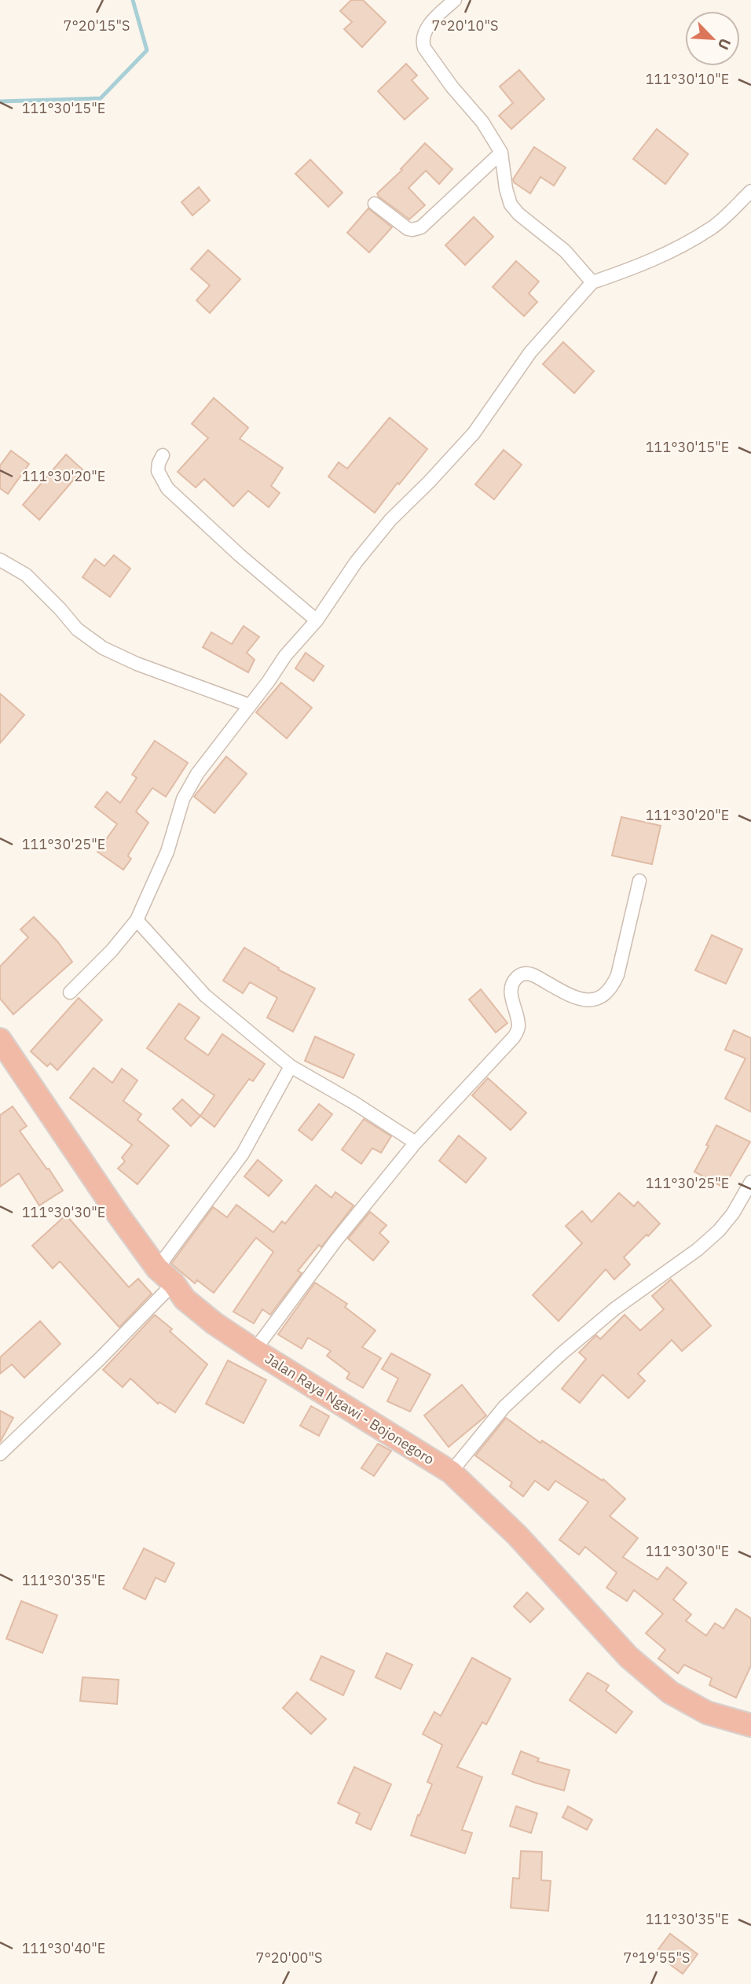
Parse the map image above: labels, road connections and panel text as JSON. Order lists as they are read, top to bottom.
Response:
{
  "streets": {
    "highway": ["Jalan Raya Ngawi - Bojonegoro"]
  },
  "north": "bottom right",
  "coordinates": [
    "7°20'15\"S",
    "7°20'10\"S",
    "111°30'10\"E",
    "111°30'15\"E",
    "111°30'20\"E",
    "111°30'25\"E",
    "111°30'30\"E",
    "111°30'35\"E",
    "111°30'40\"E",
    "7°20'00\"S",
    "7°19'55\"S"
  ]
}
